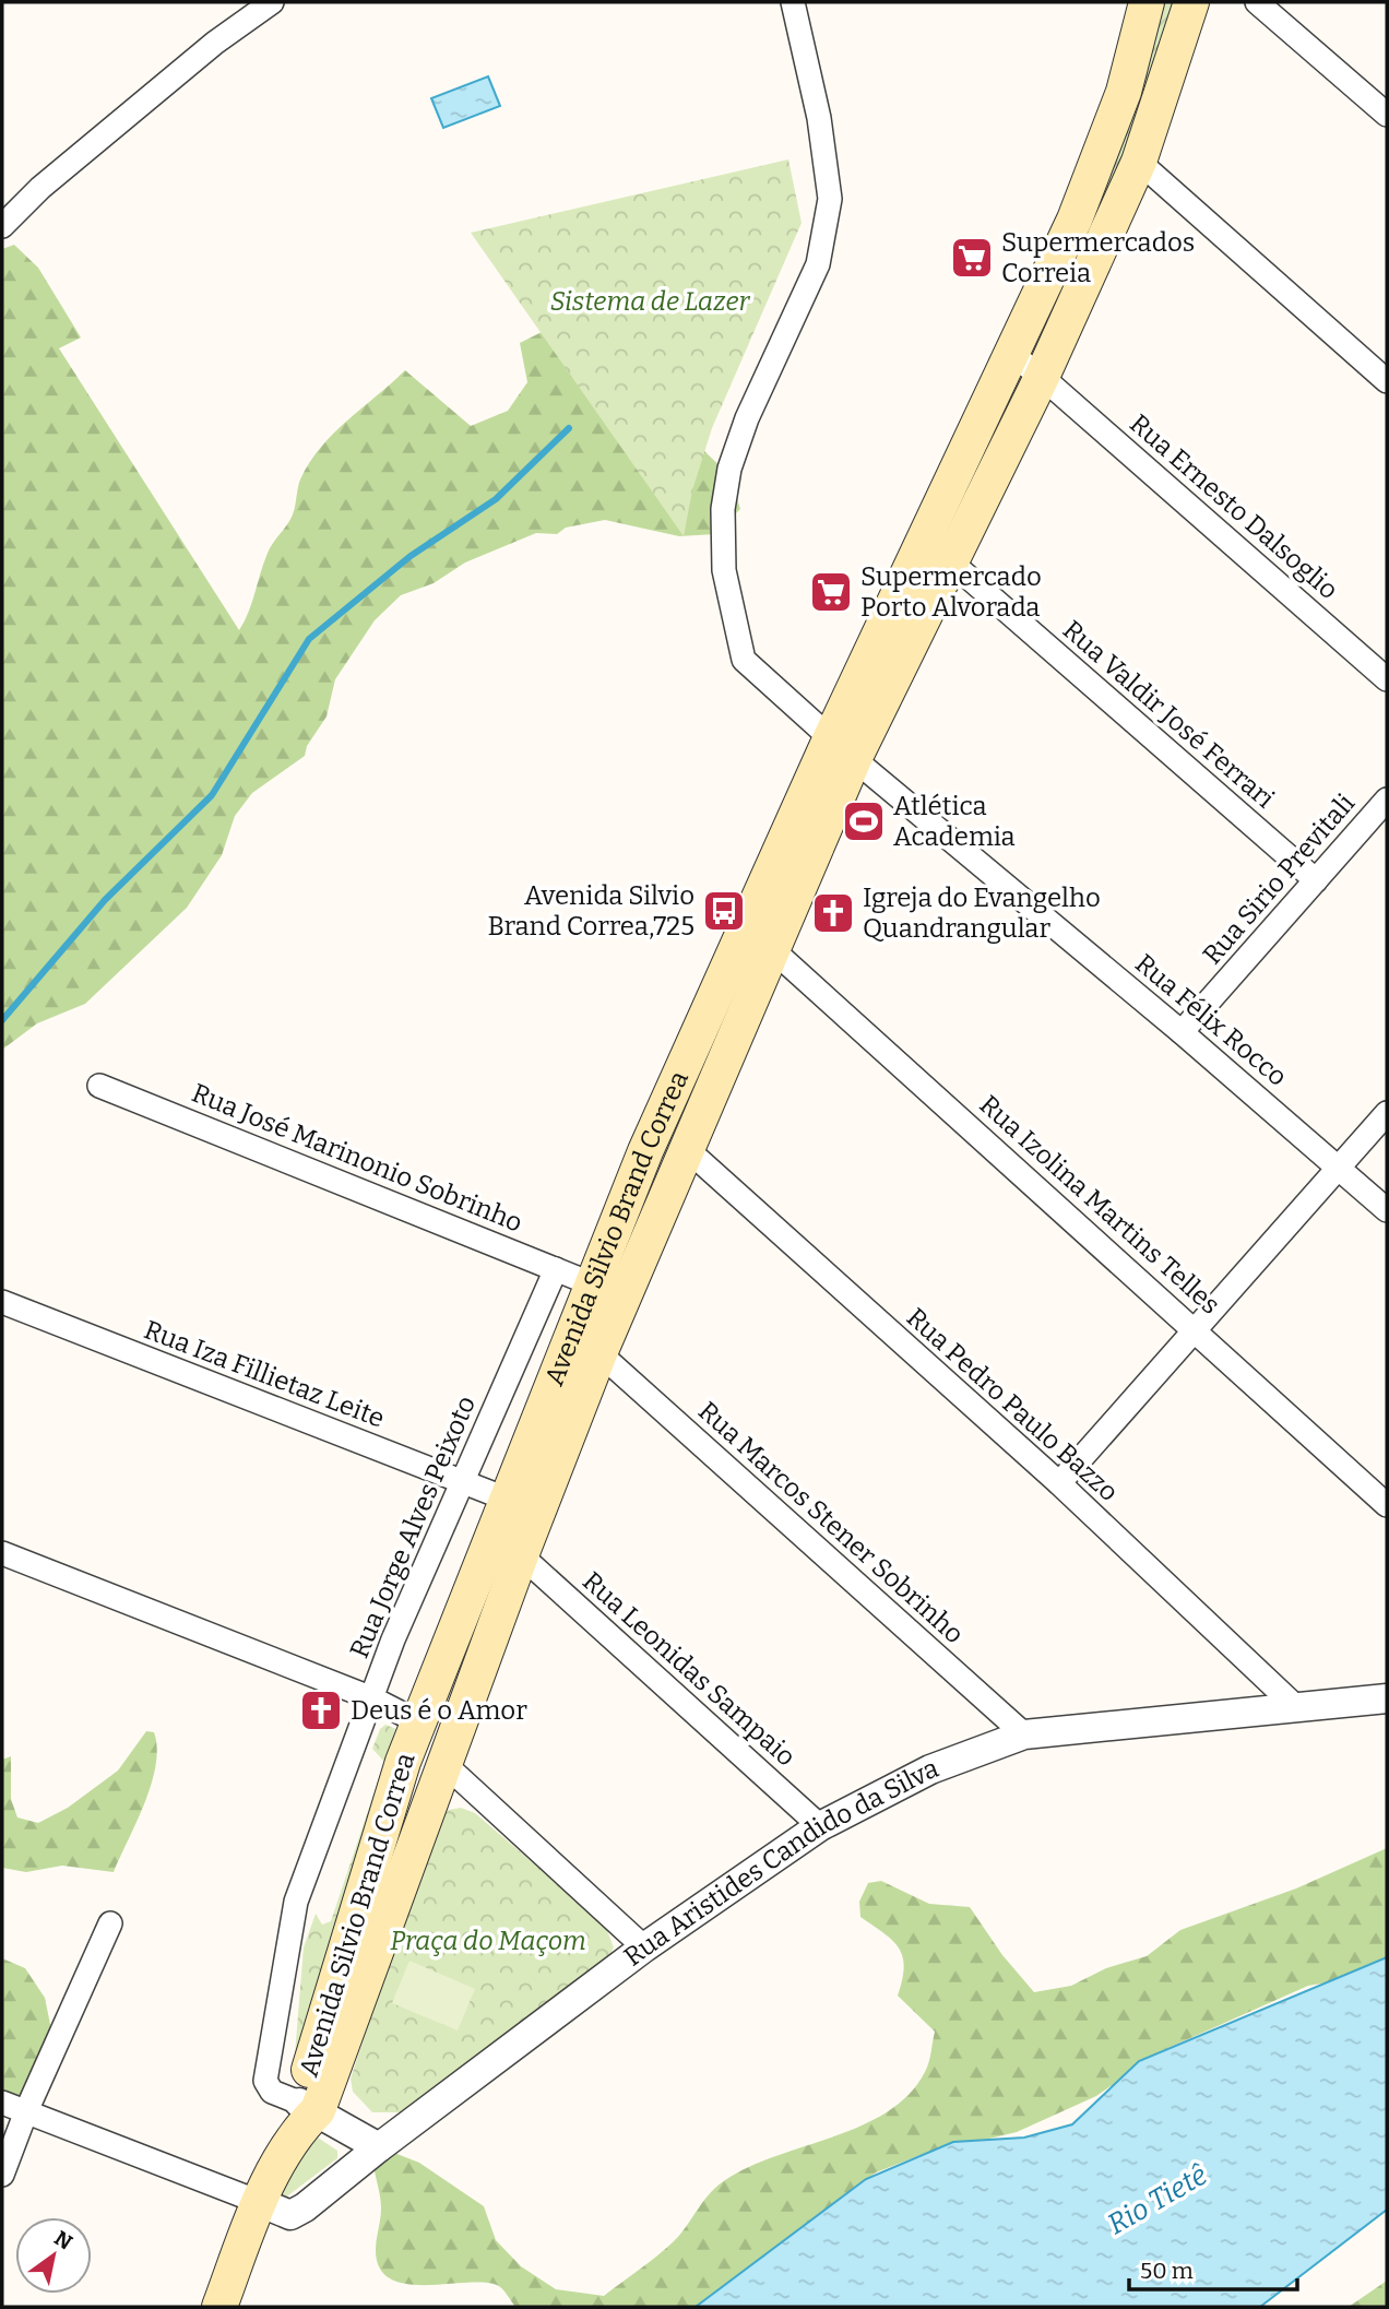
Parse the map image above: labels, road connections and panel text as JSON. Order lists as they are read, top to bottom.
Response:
{
  "streets": {
    "main road": ["Avenida Silvio Brand Correa"],
    "street": [
      "Rua Ernesto Dalsoglio",
      "Rua Valdir José Ferrari",
      "Rua Sirio Previtali",
      "Rua Félix Rocco",
      "Rua José Marinonio Sobrinho",
      "Rua Izolina Martins Telles",
      "Rua Iza Fillietaz Leite",
      "Rua Pedro Paulo Bazzo",
      "Rua Marcos Stener Sobrinho",
      "Rua Jorge Alves Peixoto",
      "Rua Leonidas Sampaio",
      "Rua Aristides Candido da Silva"
    ]
  },
  "crossings": [
    ["Rua Ernesto Dalsoglio", "Avenida Silvio Brand Correa"],
    ["Rua Valdir José Ferrari", "Rua Sirio Previtali"],
    ["Rua Valdir José Ferrari", "Avenida Silvio Brand Correa"],
    ["Rua Sirio Previtali", "Rua Félix Rocco"],
    ["Rua Félix Rocco", "Avenida Silvio Brand Correa"],
    ["Rua José Marinonio Sobrinho", "Avenida Silvio Brand Correa"],
    ["Rua José Marinonio Sobrinho", "Rua Jorge Alves Peixoto"],
    ["Rua Izolina Martins Telles", "Avenida Silvio Brand Correa"],
    ["Avenida Silvio Brand Correa", "Rua Iza Fillietaz Leite"],
    ["Avenida Silvio Brand Correa", "Rua Pedro Paulo Bazzo"],
    ["Avenida Silvio Brand Correa", "Rua Marcos Stener Sobrinho"],
    ["Avenida Silvio Brand Correa", "Rua Jorge Alves Peixoto"],
    ["Avenida Silvio Brand Correa", "Rua Leonidas Sampaio"],
    ["Rua Iza Fillietaz Leite", "Rua Jorge Alves Peixoto"],
    ["Rua Pedro Paulo Bazzo", "Rua Aristides Candido da Silva"],
    ["Rua Marcos Stener Sobrinho", "Rua Aristides Candido da Silva"],
    ["Rua Leonidas Sampaio", "Rua Aristides Candido da Silva"]
  ],
  "water": ["Rio Tietê"],
  "parks": ["Sistema de Lazer", "Praça do Maçom"],
  "places": {
    "supermarket": ["Supermercados Correia", "Supermercado Porto Alvorada"],
    "sports": ["Atlética Academia"],
    "bus stop": ["Avenida Silvio Brand Correa,725"],
    "church": ["Igreja do Evangelho Quandrangular", "Deus é o Amor"]
  },
  "scale_bar": "50 m",
  "north": "top right"
}
